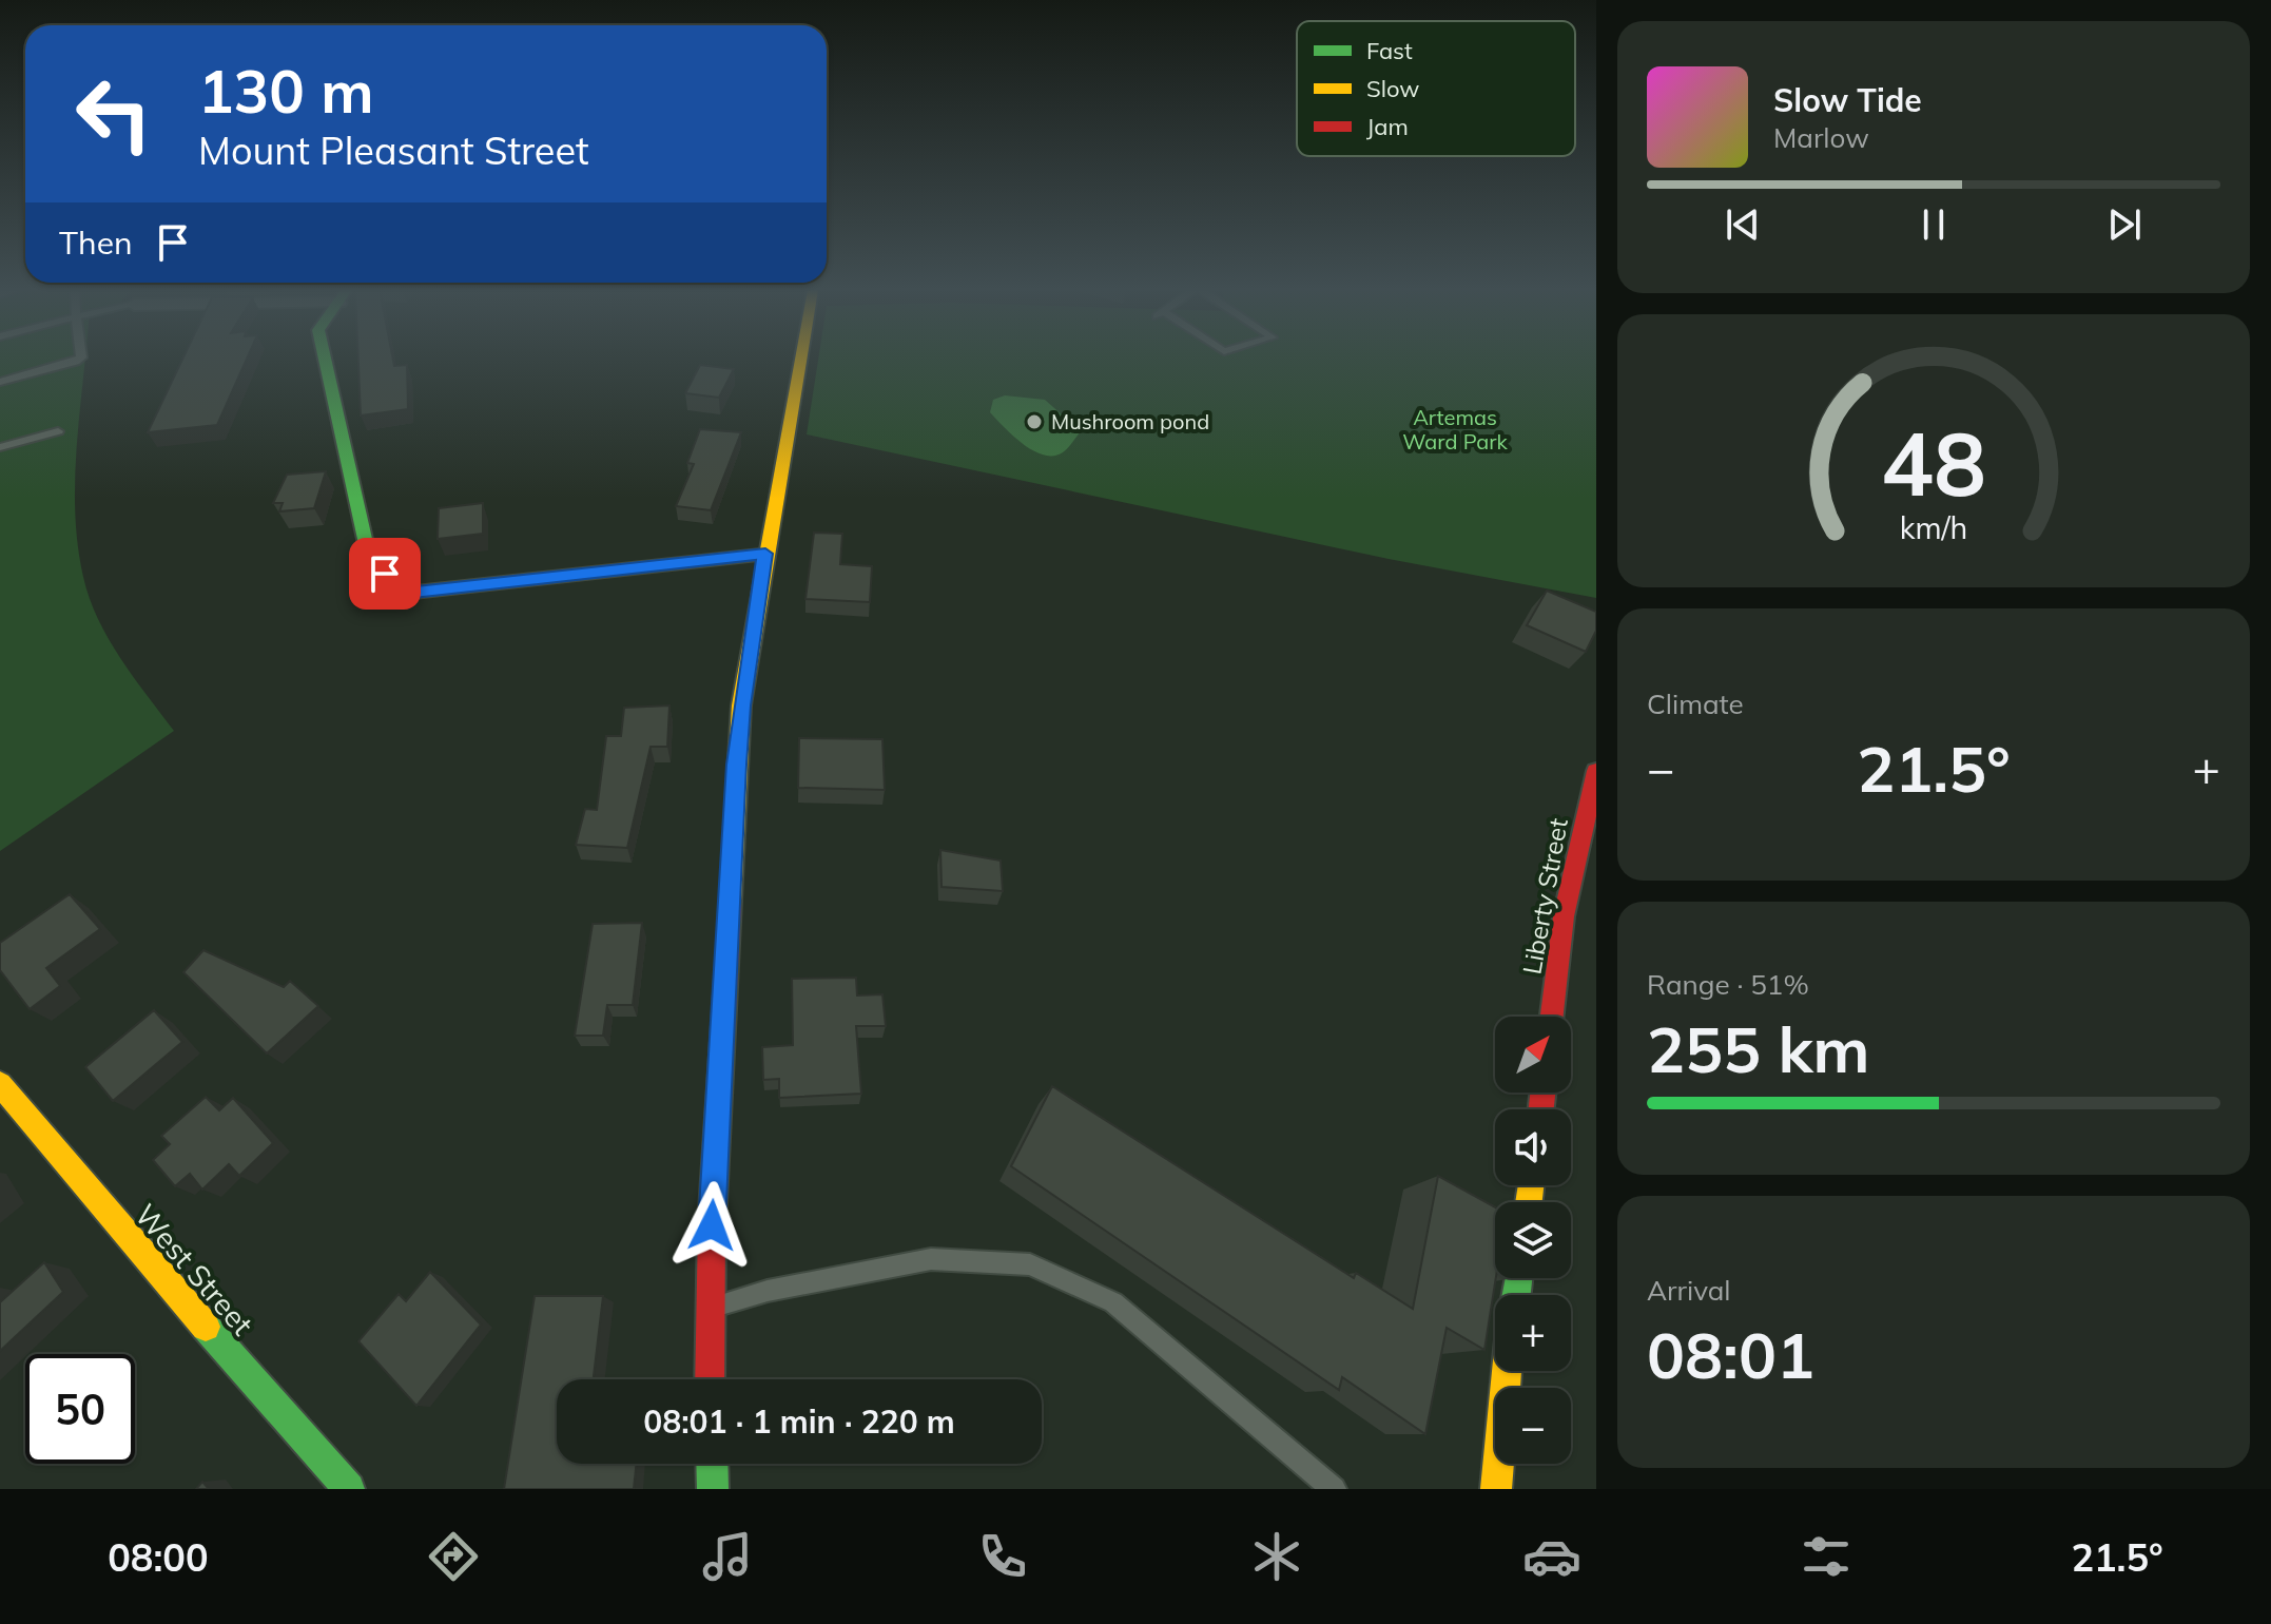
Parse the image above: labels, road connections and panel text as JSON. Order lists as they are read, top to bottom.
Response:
{
  "streets": {
    "street": ["Liberty Street", "West Street"]
  },
  "parks": ["Artemas Ward Park"],
  "places": ["Mushroom pond"],
  "legend": ["Fast", "Slow", "Jam"],
  "north": "top right",
  "page": {
    "turn": ["130 m", "Mount Pleasant Street"],
    "song": ["Slow Tide", "Marlow"],
    "then": "Then",
    "tile": [
      "Climate",
      ["Range · 51%", "255 km"],
      ["Arrival", "08:01"]
    ],
    "heat": ["−", "21.5°", "+"],
    "map_buttons": ["+", "−"],
    "limit": "50",
    "trip": "08:01 · 1 min · 220 m",
    "tabs": ["08:00", "21.5°"],
    "gauge": ["48", "km/h"]
  }
}
